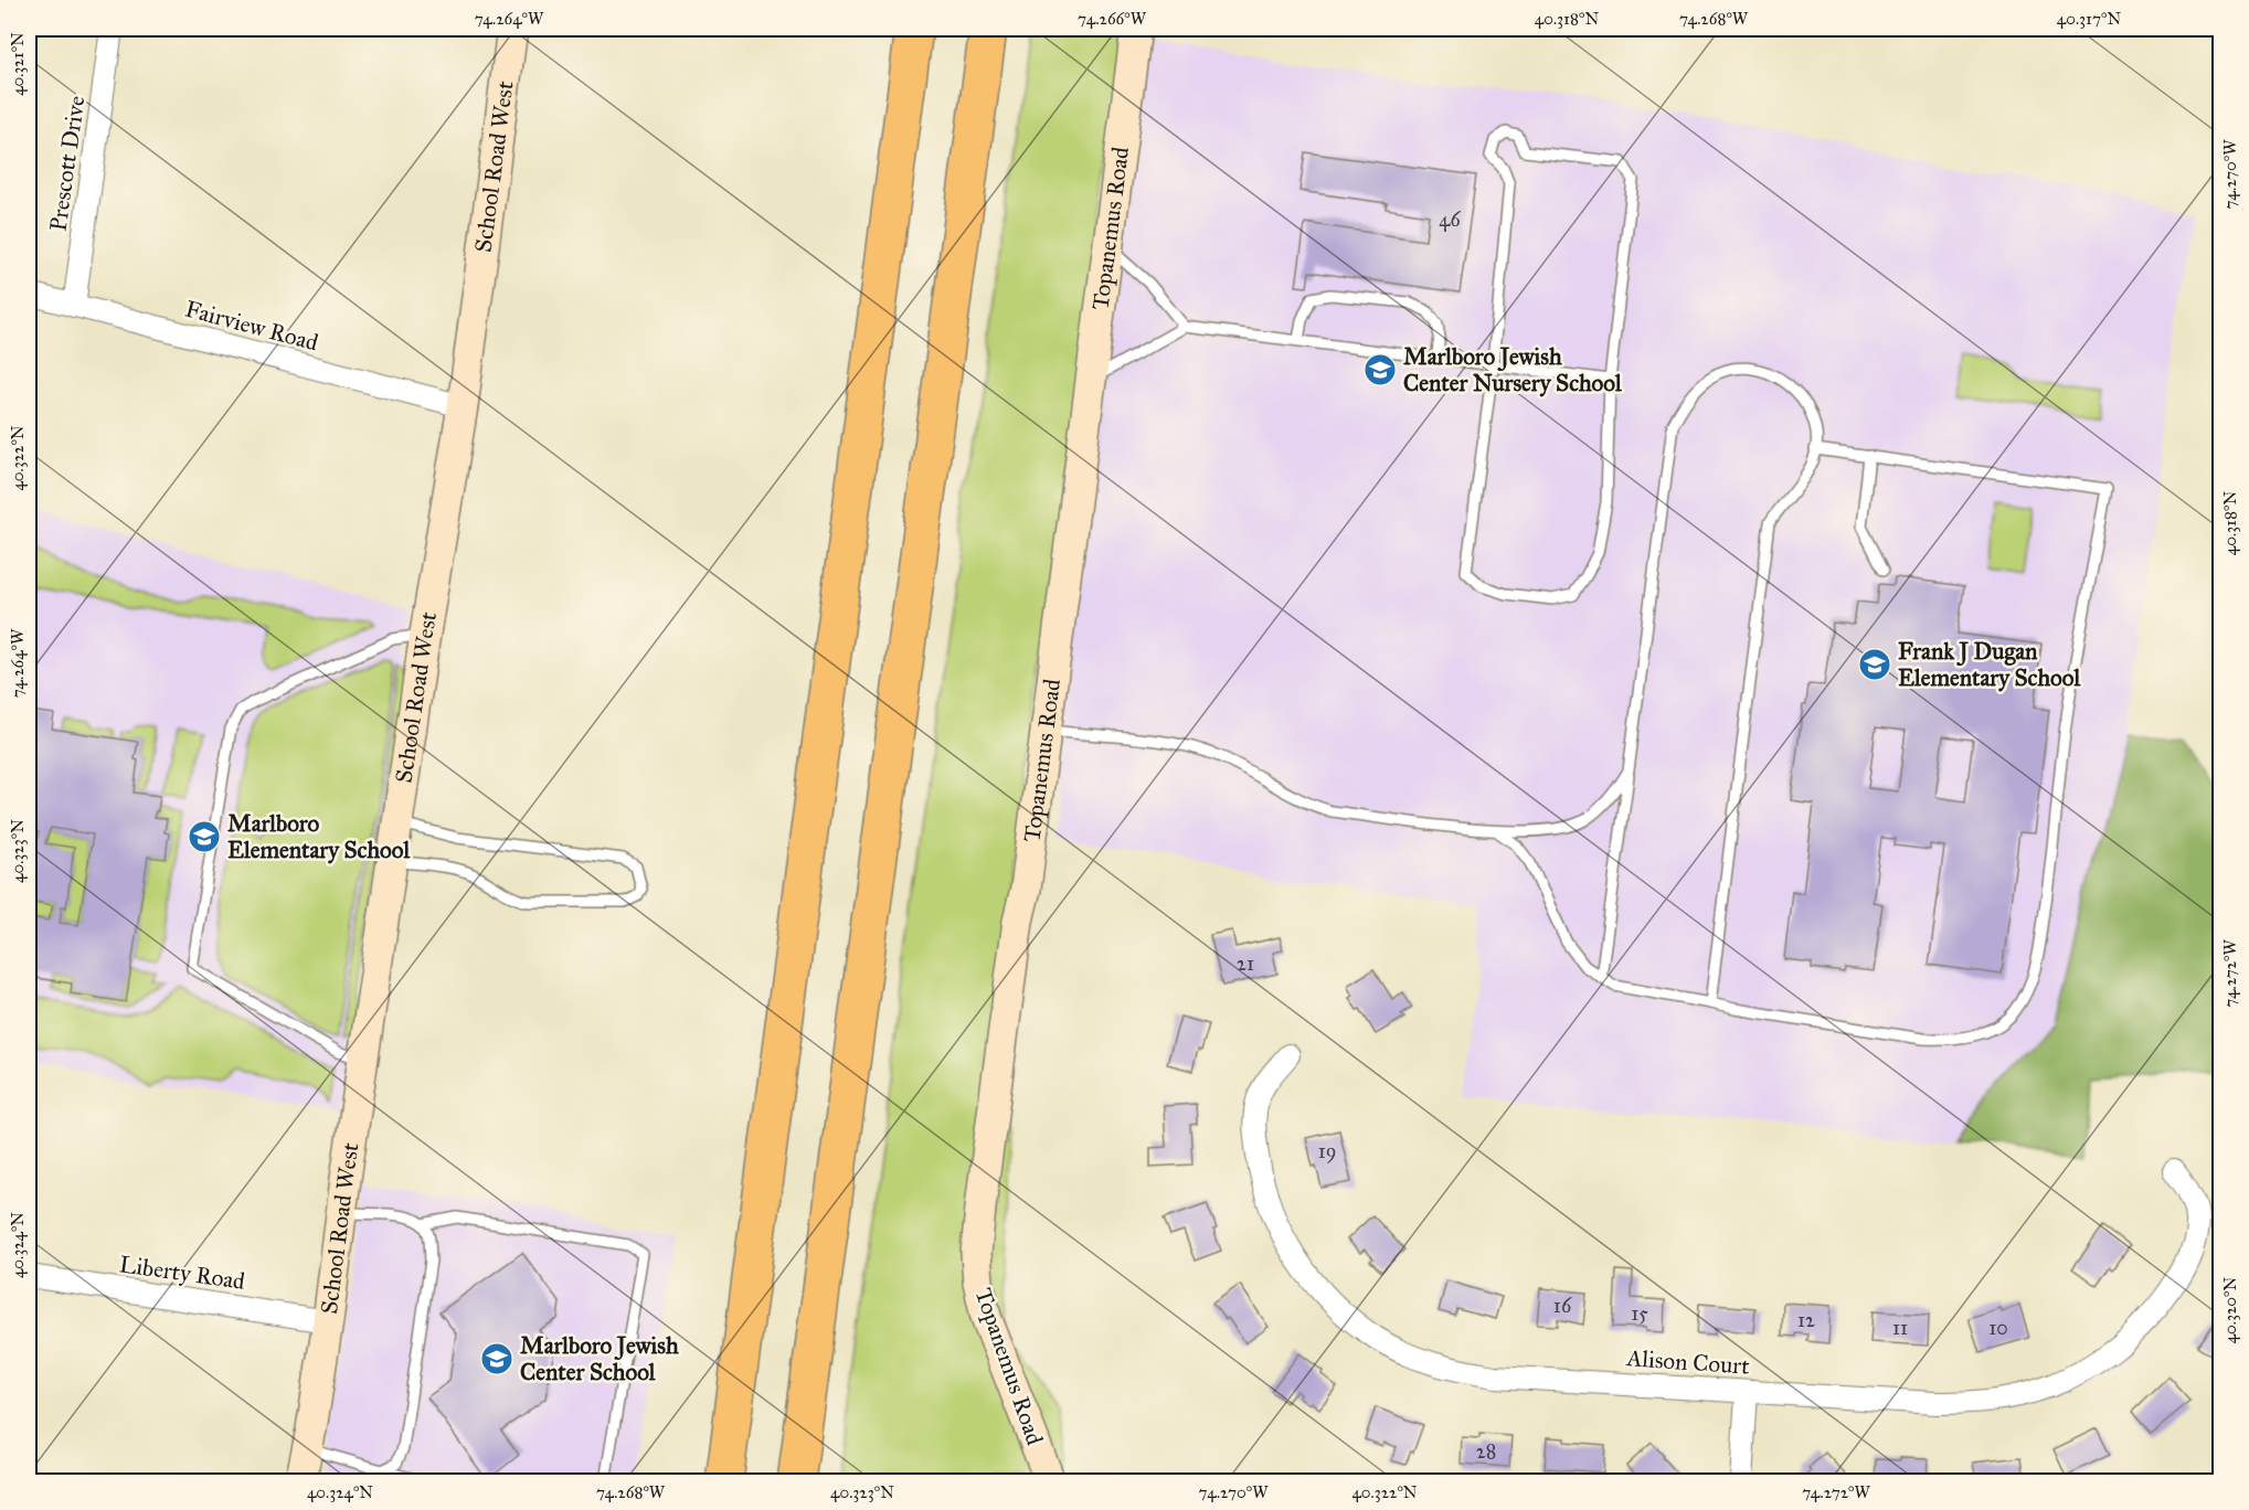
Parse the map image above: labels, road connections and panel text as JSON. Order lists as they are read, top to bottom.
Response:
{
  "streets": {
    "street": [
      "Prescott Drive",
      "School Road West",
      "Topanemus Road",
      "Fairview Road",
      "Liberty Road",
      "Alison Court"
    ]
  },
  "crossings": [
    ["Prescott Drive", "Fairview Road"],
    ["School Road West", "Fairview Road"],
    ["School Road West", "Liberty Road"]
  ],
  "places": {
    "school or university": [
      "Marlboro Jewish Center Nursery School",
      "Frank J Dugan Elementary School",
      "Marlboro Elementary School",
      "Marlboro Jewish Center School"
    ]
  },
  "house_numbers": [
    "46",
    "21",
    "19",
    "16",
    "15",
    "12",
    "11",
    "10",
    "28"
  ],
  "coordinates": [
    "74.264°W",
    "74.266°W",
    "40.318°N",
    "74.268°W",
    "40.317°N",
    "40.321°N",
    "74.270°W",
    "40.322°N",
    "40.323°N",
    "74.272°W",
    "40.324°N",
    "40.320°N"
  ]
}
